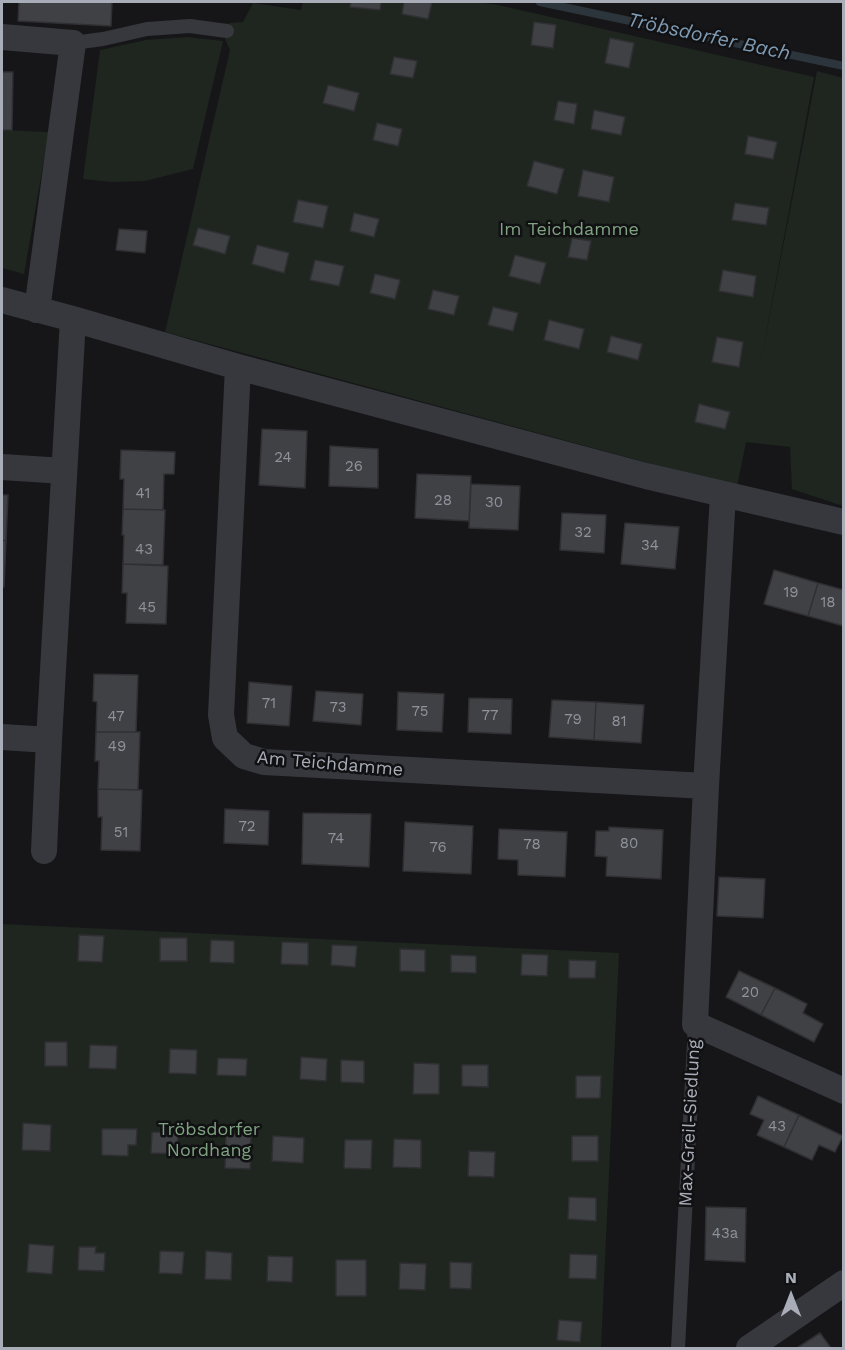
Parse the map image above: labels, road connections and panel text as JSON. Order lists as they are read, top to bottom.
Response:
{
  "streets": {
    "street": ["Am Teichdamme", "Max-Greil-Siedlung"]
  },
  "water": ["Tröbsdorfer Bach"],
  "parks": ["Im Teichdamme", "Tröbsdorfer Nordhang"],
  "house_numbers": [
    "24",
    "26",
    "41",
    "28",
    "30",
    "32",
    "34",
    "43",
    "19",
    "18",
    "45",
    "71",
    "73",
    "75",
    "77",
    "47",
    "79",
    "81",
    "49",
    "72",
    "51",
    "74",
    "80",
    "78",
    "76",
    "20",
    "43",
    "43a"
  ],
  "north": "top"
}
